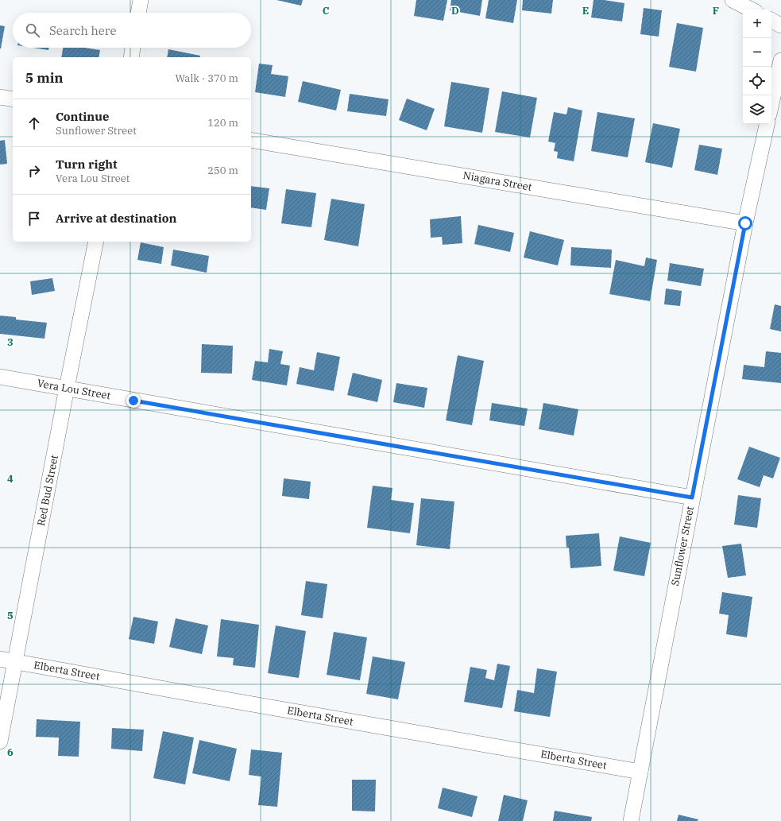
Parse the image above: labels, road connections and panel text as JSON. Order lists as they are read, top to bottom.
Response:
{
  "streets": {
    "street": [
      "Niagara Street",
      "Vera Lou Street",
      "Red Bud Street",
      "Sunflower Street",
      "Elberta Street"
    ]
  },
  "crossings": [
    ["Niagara Street", "Sunflower Street"],
    ["Vera Lou Street", "Red Bud Street"],
    ["Vera Lou Street", "Sunflower Street"],
    ["Red Bud Street", "Elberta Street"],
    ["Sunflower Street", "Elberta Street"]
  ],
  "page": {
    "map_buttons": ["+", "−"],
    "search": "Search here",
    "heading": ["5 min", "Walk · 370 m"],
    "list": [
      ["Continue", "Sunflower Street", "120 m"],
      ["Turn right", "Vera Lou Street", "250 m"],
      "Arrive at destination"
    ]
  },
  "grid": {
    "columns": [
      "C",
      "D",
      "E",
      "F"
    ],
    "rows": [
      "3",
      "4",
      "5",
      "6"
    ]
  }
}
